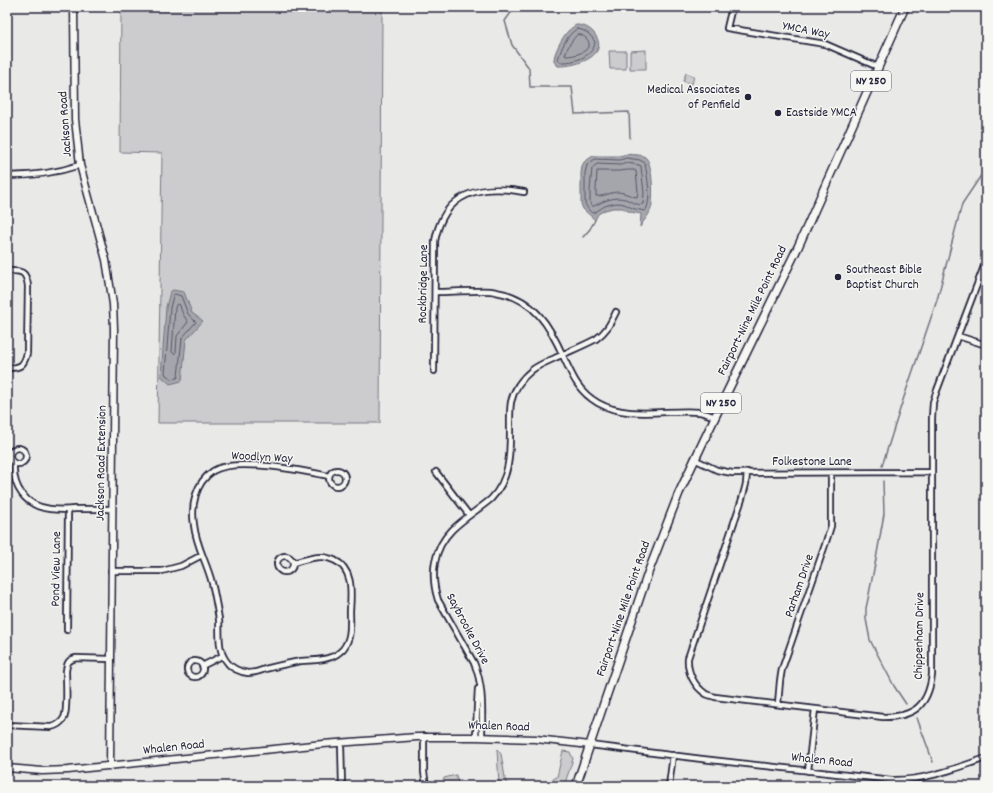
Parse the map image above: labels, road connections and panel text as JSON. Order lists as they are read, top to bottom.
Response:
{
  "streets": {
    "main road": ["NY 250", "Fairport-Nine Mile Point Road"],
    "street": [
      "YMCA Way",
      "Jackson Road",
      "Rockbridge Lane",
      "Woodlyn Way",
      "Folkestone Lane",
      "Jackson Road Extension",
      "Pond View Lane",
      "Parham Drive",
      "Saybrooke Drive",
      "Chippenham Drive",
      "Whalen Road"
    ]
  },
  "crossings": [
    ["YMCA Way", "Fairport-Nine Mile Point Road"],
    ["Jackson Road", "Jackson Road Extension"],
    ["Fairport-Nine Mile Point Road", "Folkestone Lane"],
    ["Fairport-Nine Mile Point Road", "Whalen Road"],
    ["Folkestone Lane", "Parham Drive"],
    ["Folkestone Lane", "Chippenham Drive"],
    ["Jackson Road Extension", "Whalen Road"],
    ["Parham Drive", "Chippenham Drive"],
    ["Saybrooke Drive", "Whalen Road"]
  ],
  "places": ["Medical Associates of Penfield", "Eastside YMCA", "Southeast Bible Baptist Church"]
}
